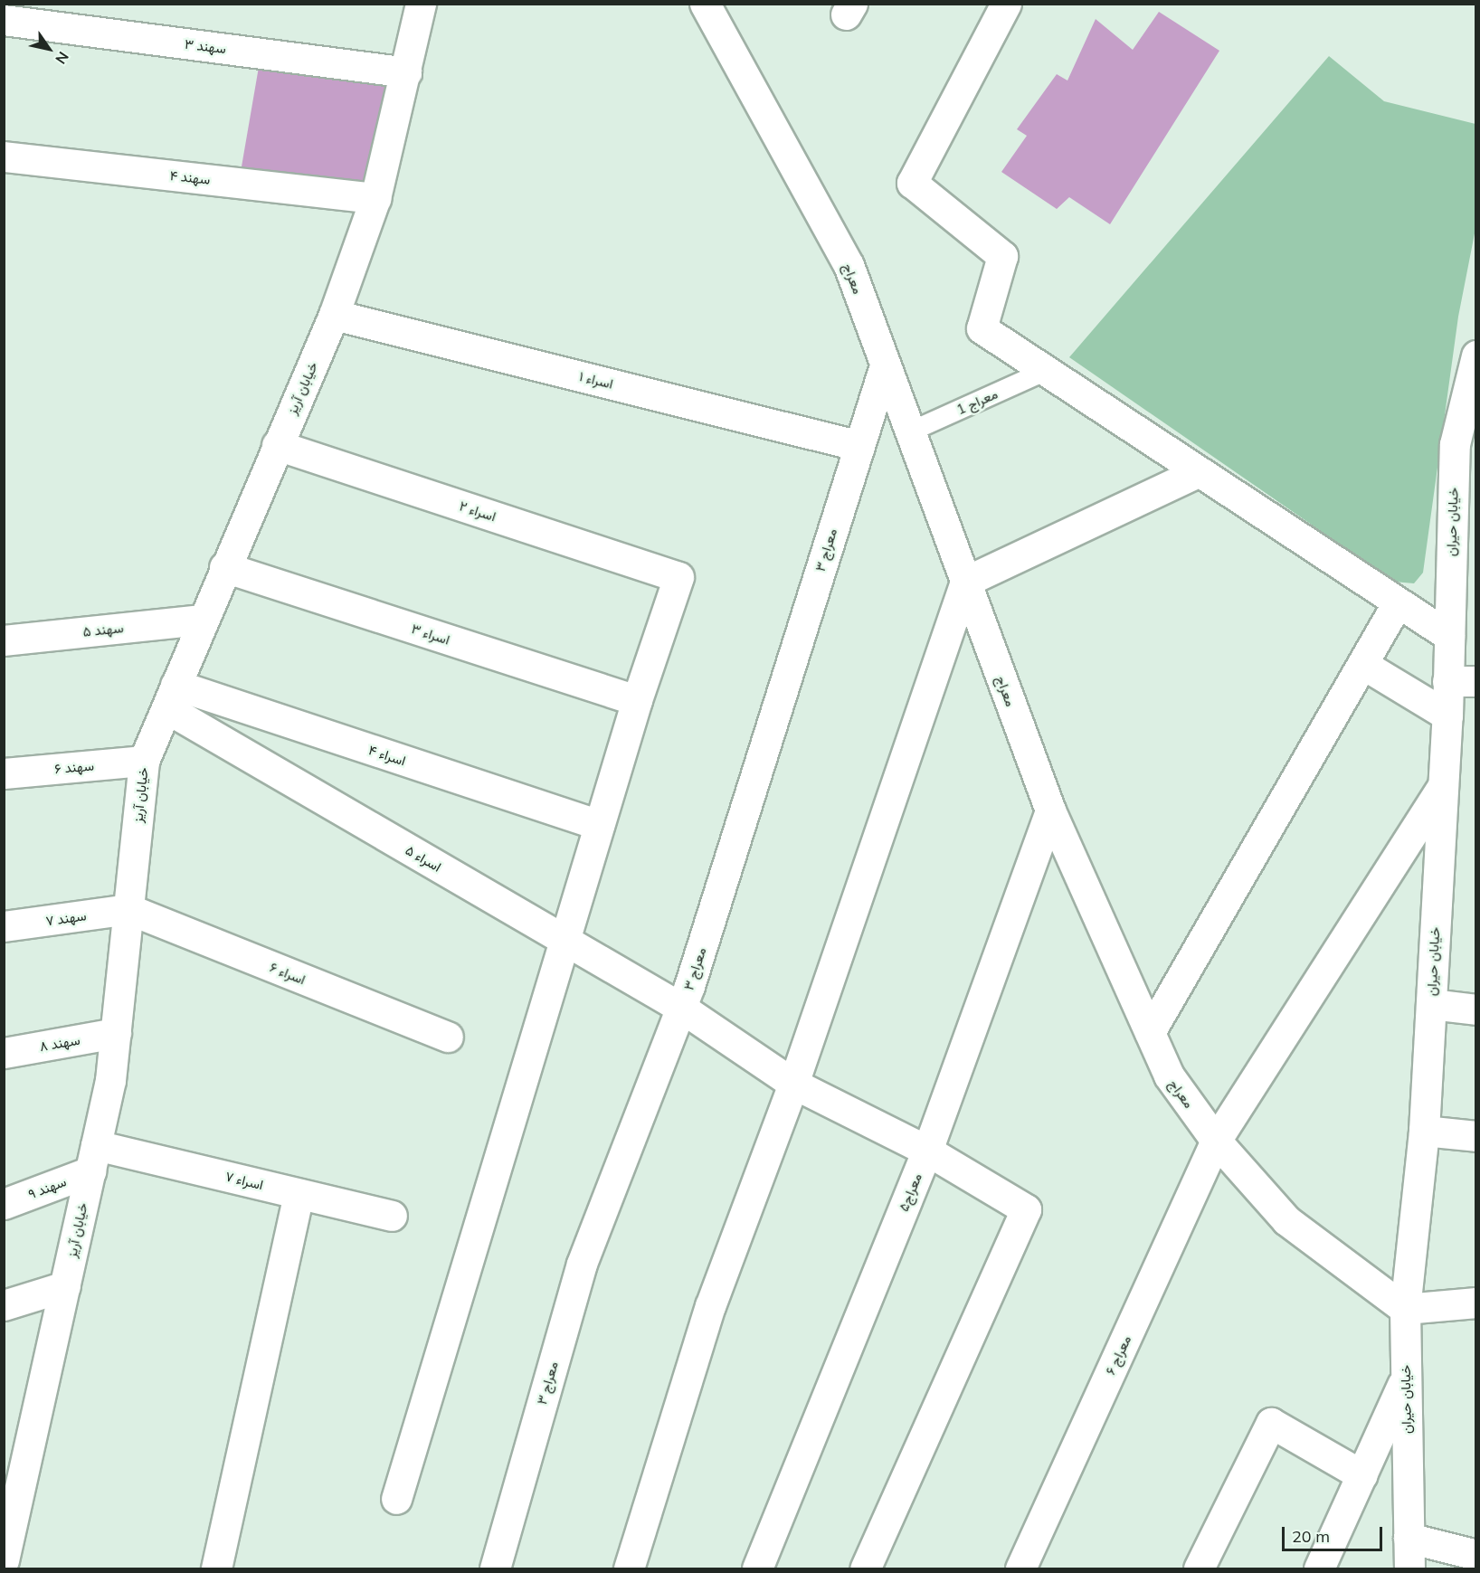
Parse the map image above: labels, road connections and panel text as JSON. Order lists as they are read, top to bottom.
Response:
{
  "streets": {
    "street": [
      "سهند ۳",
      "سهند ۴",
      "معراج",
      "اسراء ۱",
      "خیابان آریز",
      "اسراء ۲",
      "خیابان حیران",
      "معراج ۳",
      "سهند ۵",
      "اسراء ۳",
      "اسراء ۴",
      "سهند ۶",
      "اسراء ۵",
      "سهند ۷",
      "اسراء ۶",
      "سهند ۸",
      "اسراء ۷",
      "سهند ۹",
      "معراج۵",
      "معراج ۶"
    ],
    "lane": ["معراج 1"]
  },
  "crossings": [
    ["سهند ۳", "خیابان آریز"],
    ["سهند ۴", "خیابان آریز"],
    ["معراج", "معراج 1"],
    ["معراج", "خیابان حیران"],
    ["معراج", "معراج ۳"],
    ["معراج", "معراج۵"],
    ["معراج", "معراج ۶"],
    ["اسراء ۱", "خیابان آریز"],
    ["اسراء ۱", "معراج ۳"],
    ["خیابان آریز", "اسراء ۲"],
    ["خیابان آریز", "سهند ۵"],
    ["خیابان آریز", "اسراء ۳"],
    ["خیابان آریز", "اسراء ۴"],
    ["خیابان آریز", "سهند ۶"],
    ["خیابان آریز", "اسراء ۵"],
    ["خیابان آریز", "سهند ۷"],
    ["خیابان آریز", "اسراء ۶"],
    ["خیابان آریز", "سهند ۸"],
    ["خیابان آریز", "اسراء ۷"],
    ["خیابان آریز", "سهند ۹"],
    ["اسراء ۲", "اسراء ۳"],
    ["خیابان حیران", "معراج ۶"],
    ["معراج ۳", "اسراء ۵"],
    ["اسراء ۴", "اسراء ۵"],
    ["اسراء ۵", "معراج۵"],
    ["سهند ۷", "اسراء ۶"],
    ["اسراء ۷", "سهند ۹"]
  ],
  "scale_bar": "20 m",
  "north": "bottom right"
}
